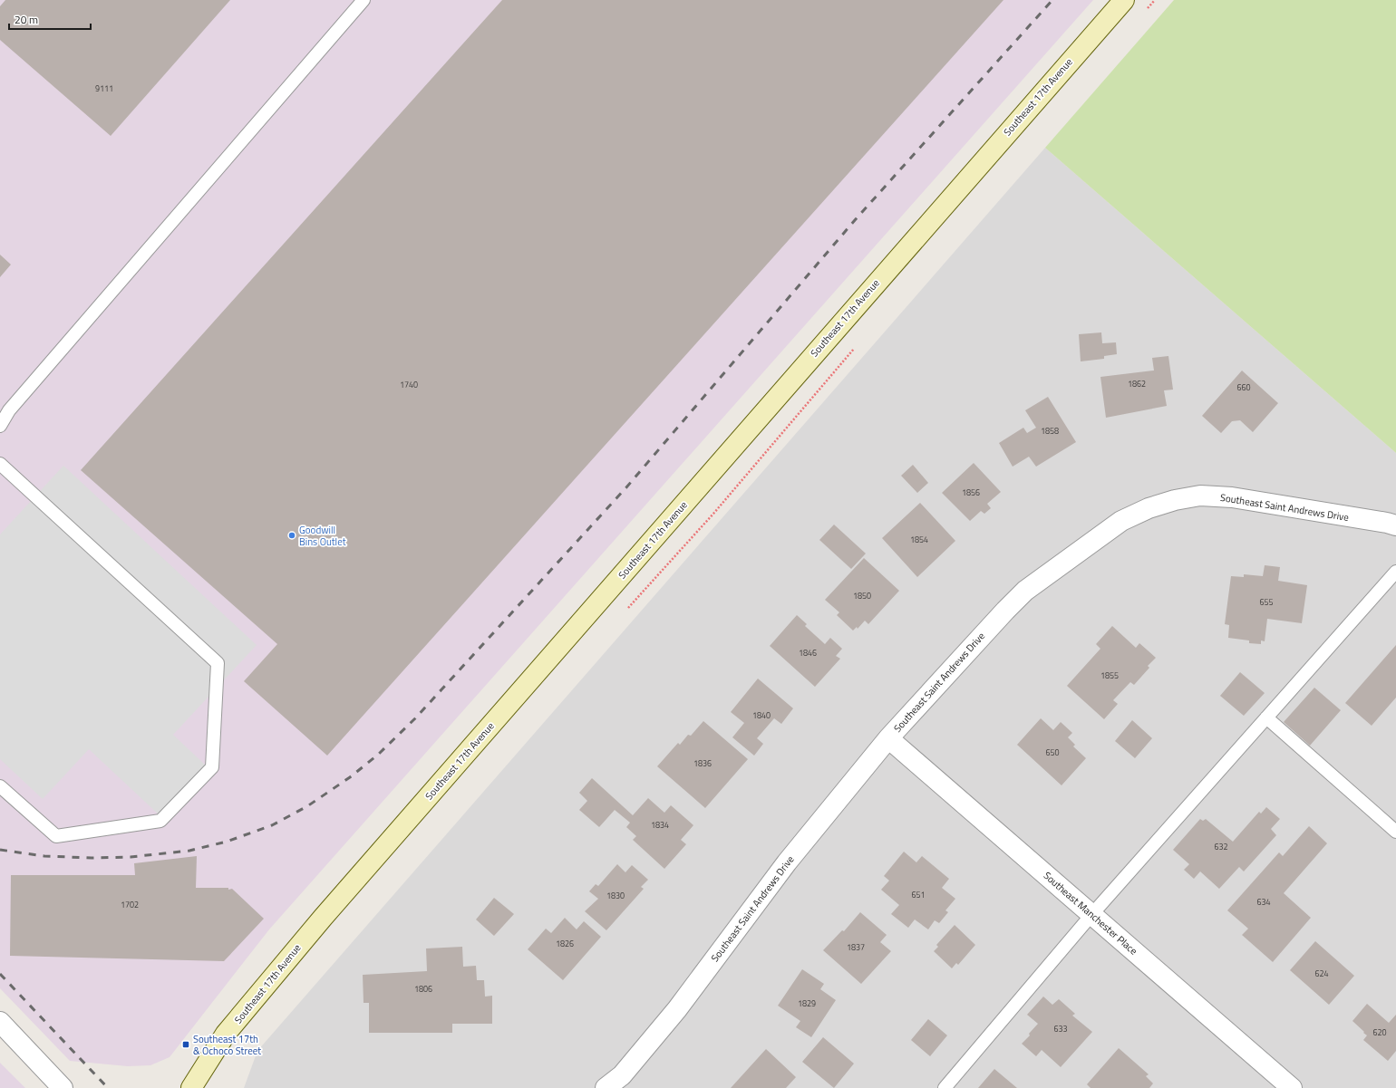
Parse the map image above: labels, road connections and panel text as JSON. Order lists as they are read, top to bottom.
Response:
{
  "streets": {
    "main road": ["Southeast 17th Avenue"],
    "street": ["Southeast Saint Andrews Drive", "Southeast Manchester Place"]
  },
  "crossings": [
    ["Southeast Saint Andrews Drive", "Southeast Manchester Place"]
  ],
  "places": {
    "other": ["Goodwill Bins Outlet"],
    "transit": ["Southeast 17th & Ochoco Street"]
  },
  "house_numbers": [
    "9111",
    "1862",
    "1740",
    "660",
    "1858",
    "1856",
    "1854",
    "1850",
    "655",
    "1846",
    "1855",
    "1840",
    "650",
    "1836",
    "1834",
    "632",
    "651",
    "1830",
    "634",
    "1702",
    "1826",
    "1837",
    "624",
    "1806",
    "1829",
    "633",
    "620"
  ],
  "scale_bar": "20 m"
}
